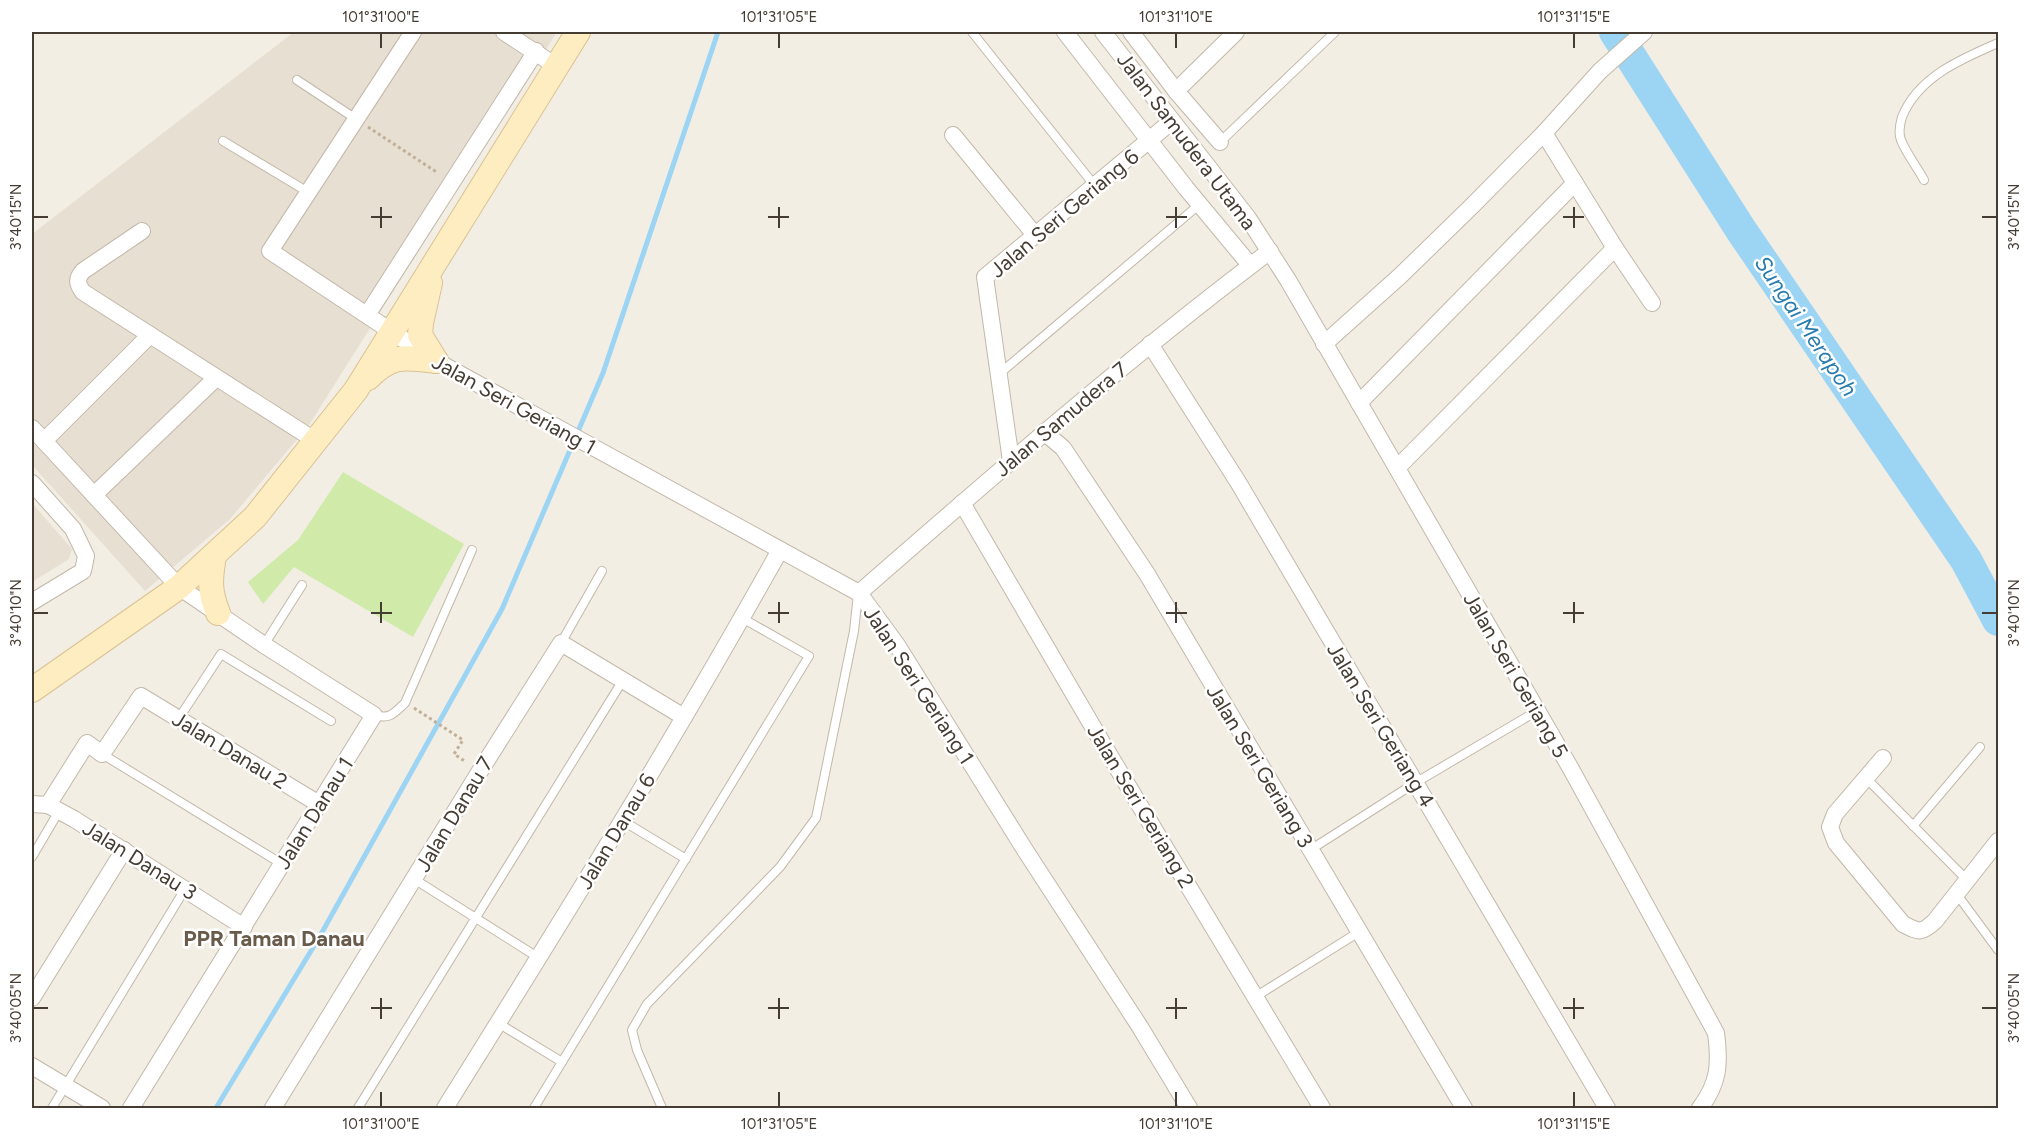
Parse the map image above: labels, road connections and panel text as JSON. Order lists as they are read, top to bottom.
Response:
{
  "streets": {
    "street": [
      "Jalan Samudera Utama",
      "Jalan Seri Geriang 6",
      "Jalan Seri Geriang 1",
      "Jalan Samudera 7",
      "Jalan Seri Geriang 5",
      "Jalan Seri Geriang 4",
      "Jalan Danau 2",
      "Jalan Seri Geriang 3",
      "Jalan Seri Geriang 2",
      "Jalan Danau 1",
      "Jalan Danau 7",
      "Jalan Danau 6",
      "Jalan Danau 3"
    ]
  },
  "crossings": [
    ["Jalan Samudera Utama", "Jalan Seri Geriang 6"],
    ["Jalan Samudera Utama", "Jalan Samudera 7"],
    ["Jalan Samudera Utama", "Jalan Seri Geriang 5"],
    ["Jalan Seri Geriang 6", "Jalan Samudera 7"],
    ["Jalan Seri Geriang 1", "Jalan Samudera 7"],
    ["Jalan Seri Geriang 1", "Jalan Danau 6"],
    ["Jalan Samudera 7", "Jalan Seri Geriang 5"],
    ["Jalan Samudera 7", "Jalan Seri Geriang 4"],
    ["Jalan Samudera 7", "Jalan Seri Geriang 3"],
    ["Jalan Samudera 7", "Jalan Seri Geriang 2"],
    ["Jalan Danau 2", "Jalan Danau 1"],
    ["Jalan Danau 1", "Jalan Danau 3"]
  ],
  "districts": ["PPR Taman Danau"],
  "water": ["Sungai Merapoh"],
  "coordinates": [
    "101°31'00\"E",
    "101°31'05\"E",
    "101°31'10\"E",
    "101°31'15\"E",
    "3°40'15\"N",
    "3°40'10\"N",
    "3°40'05\"N"
  ]
}
